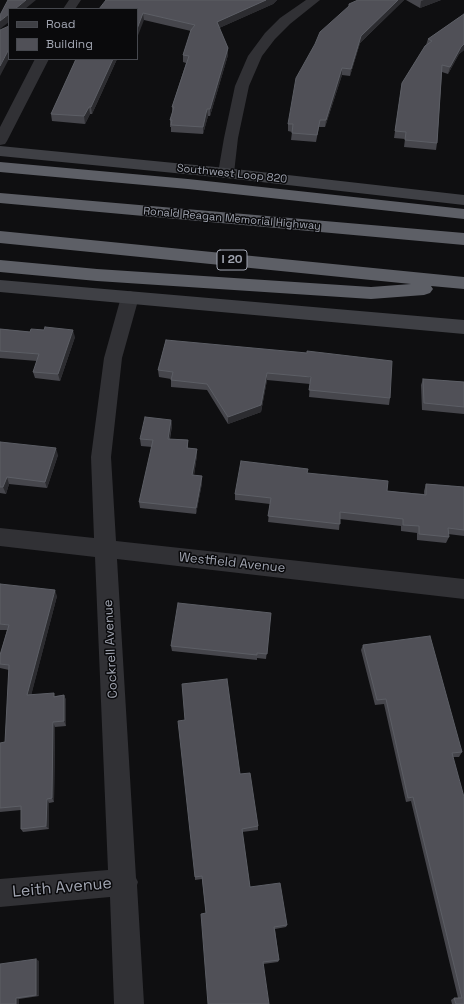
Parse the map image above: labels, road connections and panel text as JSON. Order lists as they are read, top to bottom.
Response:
{
  "streets": {
    "highway": ["Ronald Reagan Memorial Highway", "I 20"],
    "main road": ["Southwest Loop 820"],
    "street": ["Westfield Avenue", "Cockrell Avenue", "Leith Avenue"]
  },
  "crossings": [
    ["Westfield Avenue", "Cockrell Avenue"],
    ["Cockrell Avenue", "Leith Avenue"]
  ],
  "legend": ["Road", "Building"]
}
